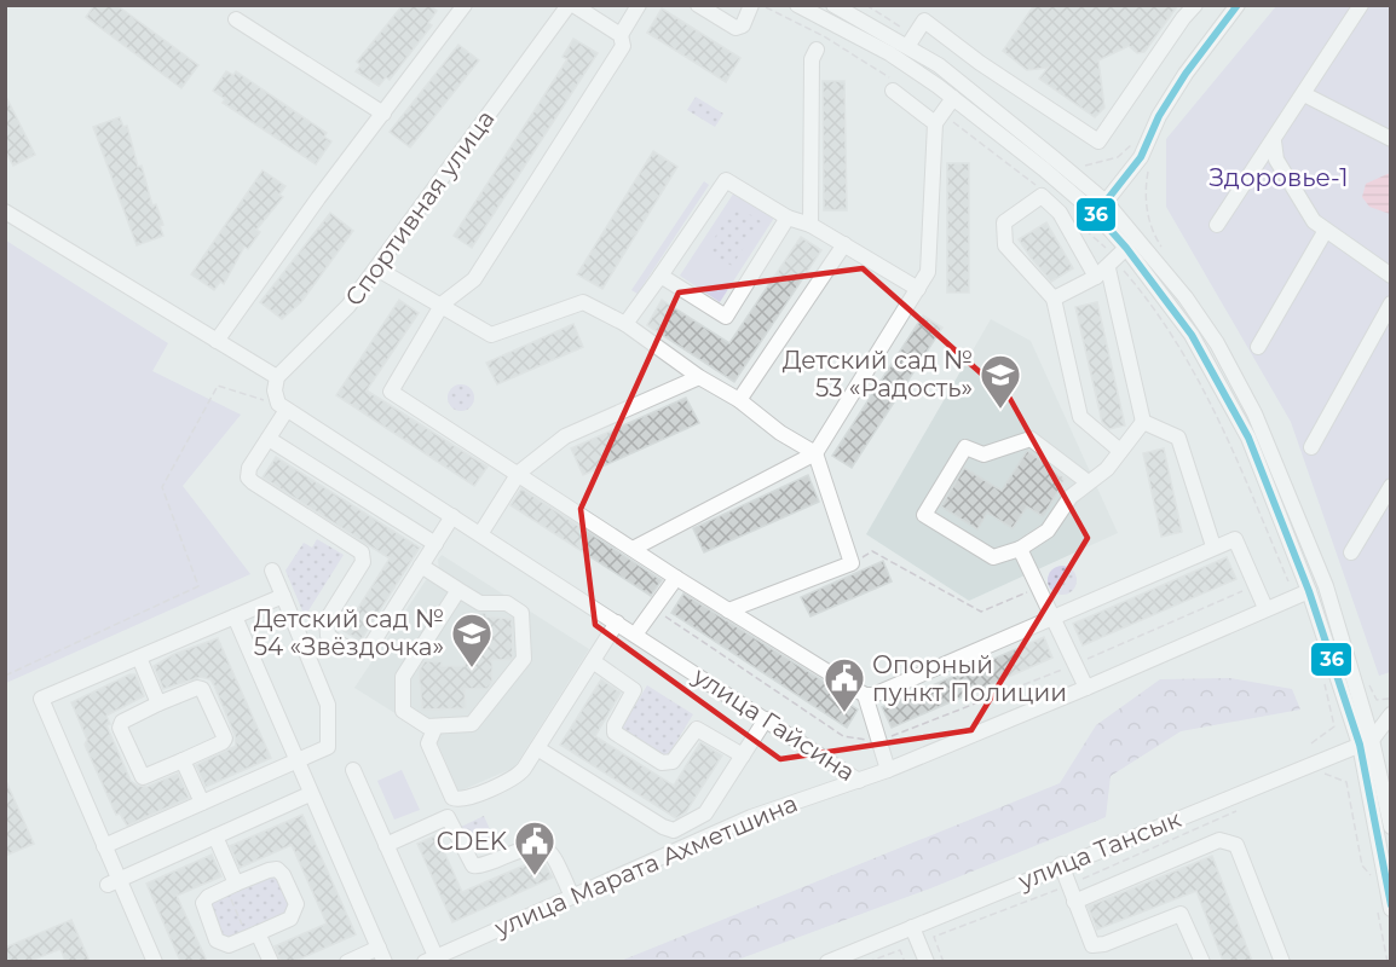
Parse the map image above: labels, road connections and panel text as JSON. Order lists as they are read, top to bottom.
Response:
{
  "streets": {
    "street": [
      "Спортивная улица",
      "улица Гайсина",
      "улица Тансык",
      "улица Марата Ахметшина"
    ]
  },
  "crossings": [
    ["улица Гайсина", "улица Марата Ахметшина"]
  ],
  "parks": ["Здоровье-1"],
  "places": {
    "school or university": ["Детский сад № 53 «Радость»", "Детский сад № 54 «Звёздочка»"],
    "public building": ["Опорный пункт Полиции", "CDEK"]
  },
  "lines": ["transit line 36"]
}
